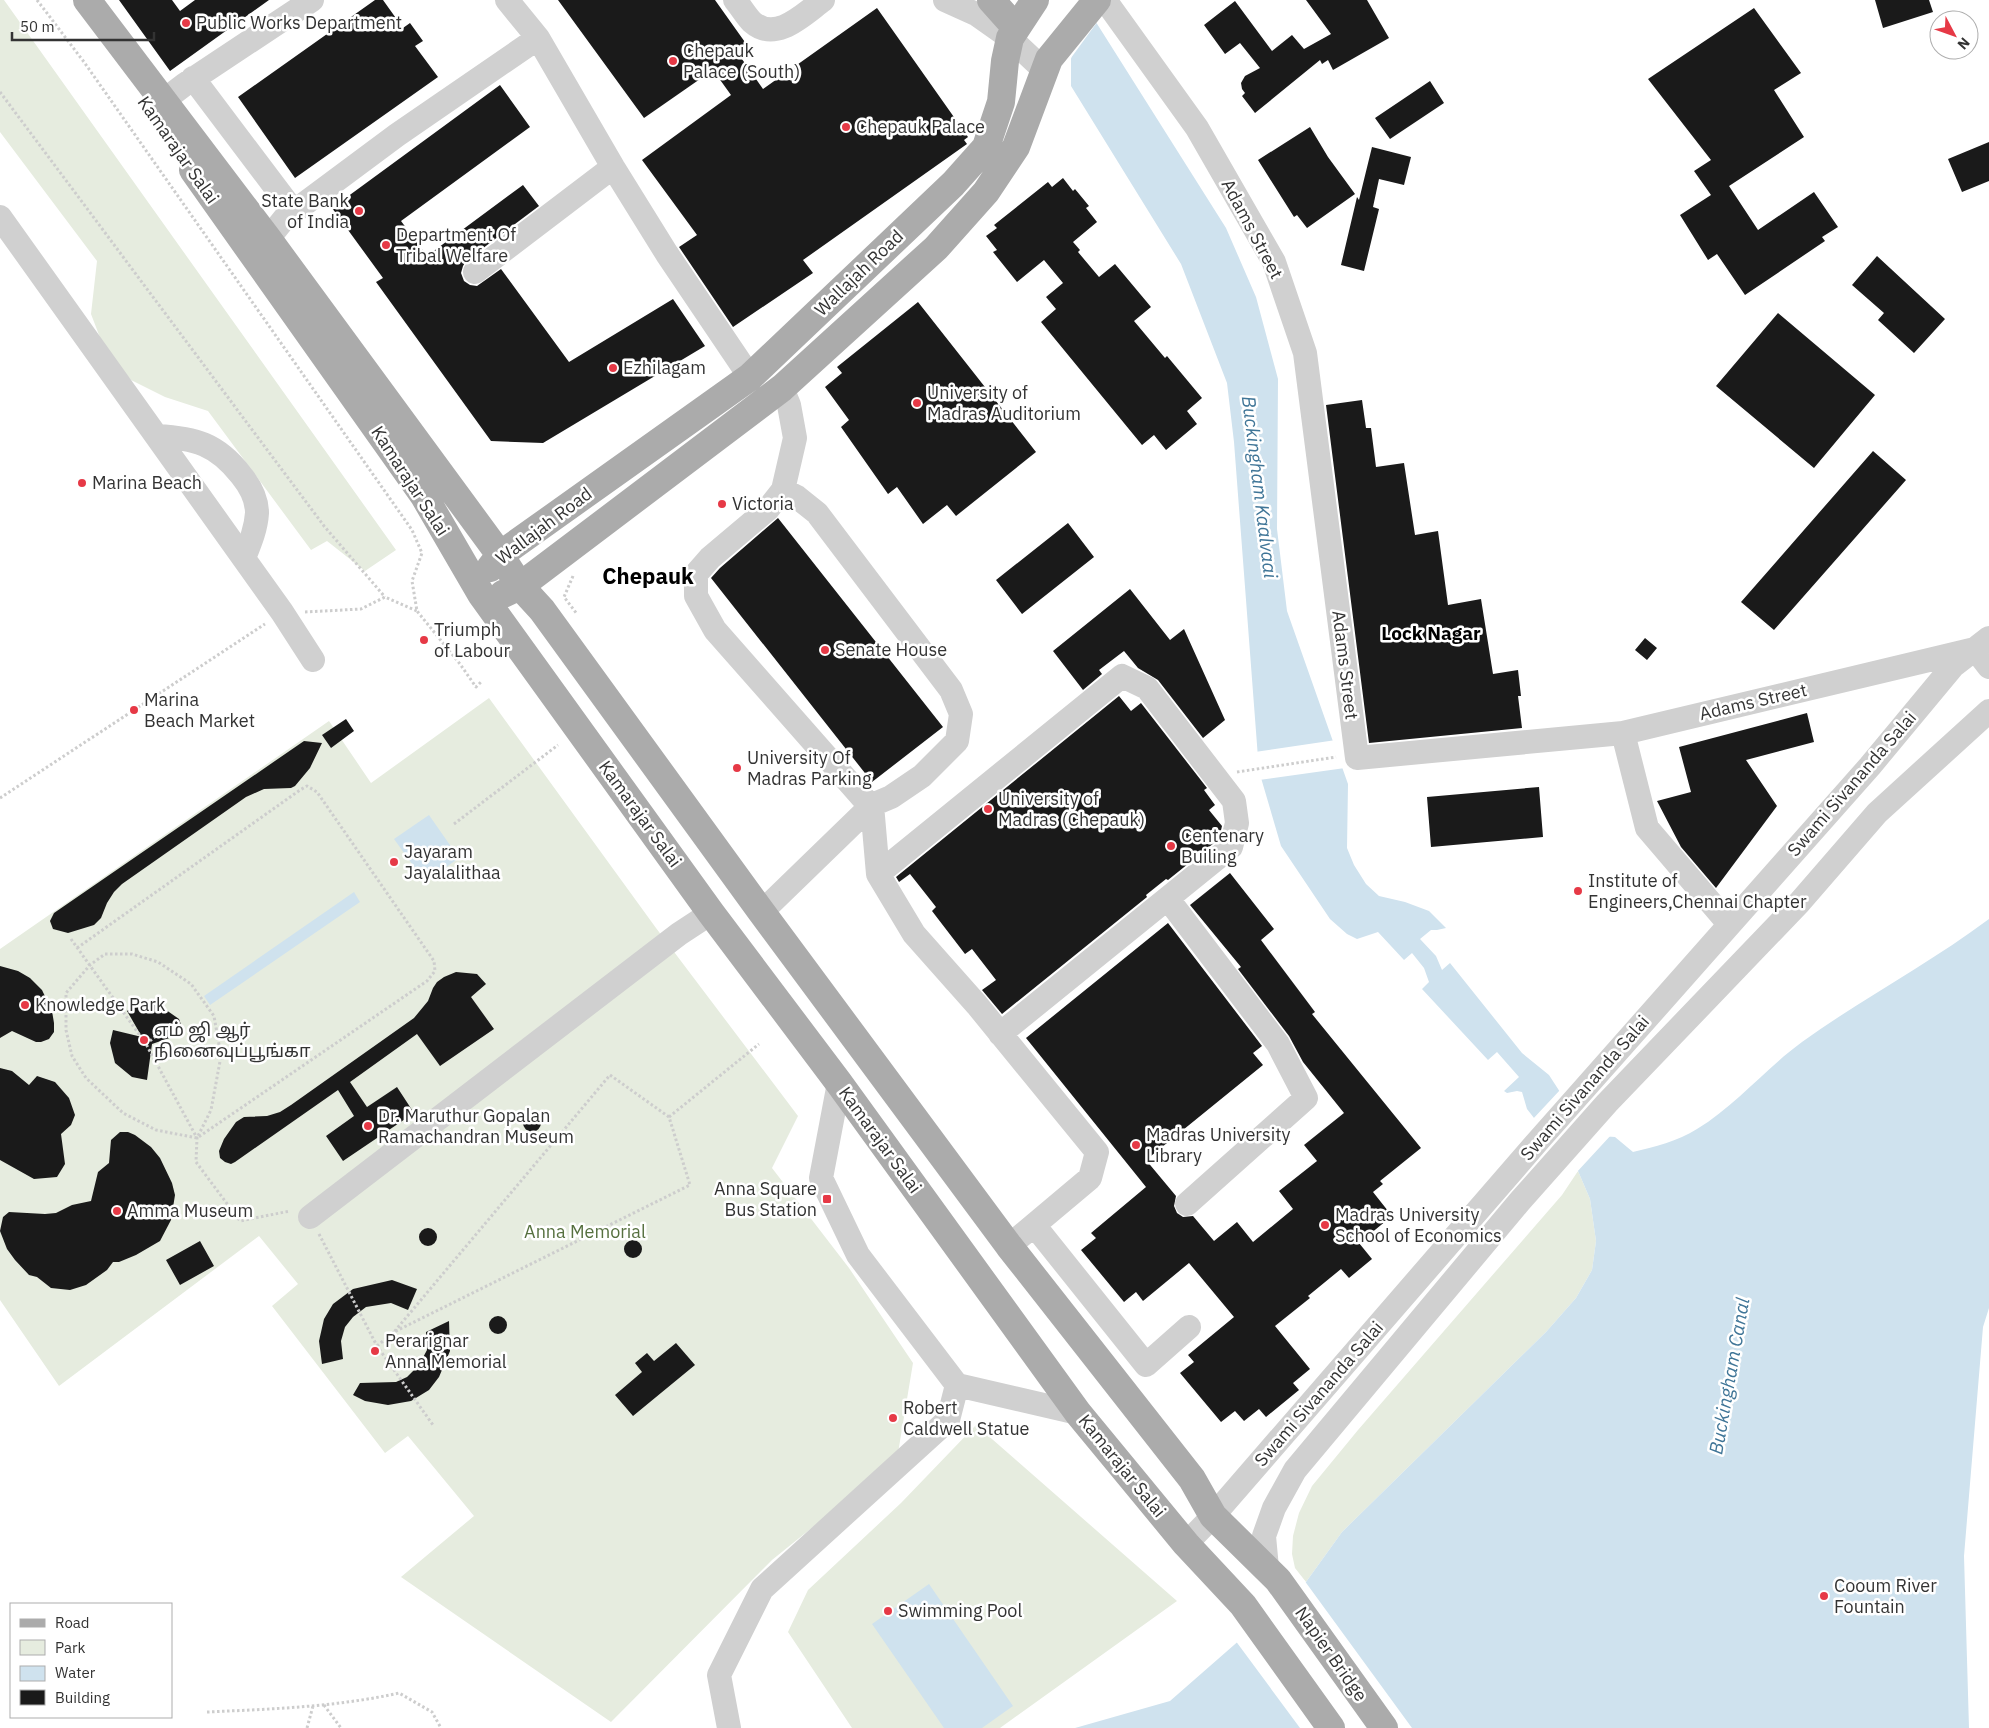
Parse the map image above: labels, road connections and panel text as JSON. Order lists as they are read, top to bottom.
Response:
{
  "streets": {
    "main road": ["Kamarajar Salai", "Wallajah Road", "Napier Bridge"],
    "street": ["Adams Street", "Swami Sivananda Salai"]
  },
  "crossings": [
    ["Kamarajar Salai", "Wallajah Road"],
    ["Kamarajar Salai", "Swami Sivananda Salai"],
    ["Kamarajar Salai", "Napier Bridge"],
    ["Adams Street", "Swami Sivananda Salai"],
    ["Swami Sivananda Salai", "Napier Bridge"]
  ],
  "districts": ["Chepauk", "Lock Nagar"],
  "water": ["Buckingham Kaalvaai", "Buckingham Canal"],
  "parks": ["Anna Memorial"],
  "places": {
    "other": [
      "Public Works Department",
      "Chepauk Palace (South)",
      "Chepauk Palace",
      "State Bank of India",
      "Department Of Tribal Welfare",
      "Ezhilagam",
      "University of Madras Auditorium",
      "Marina Beach",
      "Victoria",
      "Triumph of Labour",
      "Senate House",
      "Marina Beach Market",
      "University Of Madras Parking",
      "University of Madras (Chepauk)",
      "Centenary Builing",
      "Jayaram Jayalalithaa",
      "Institute of Engineers,Chennai Chapter",
      "Knowledge Park",
      "எம் ஜி ஆர் நினைவுப்பூங்கா",
      "Dr. Maruthur Gopalan Ramachandran Museum",
      "Madras University Library",
      "Amma Museum",
      "Madras University School of Economics",
      "Perarignar Anna Memorial",
      "Robert Caldwell Statue",
      "Cooum River Fountain",
      "Swimming Pool"
    ],
    "transit": ["Anna Square Bus Station"]
  },
  "legend": [
    "Road",
    "Park",
    "Water",
    "Building"
  ],
  "scale_bar": "50 m",
  "north": "bottom right"
}
